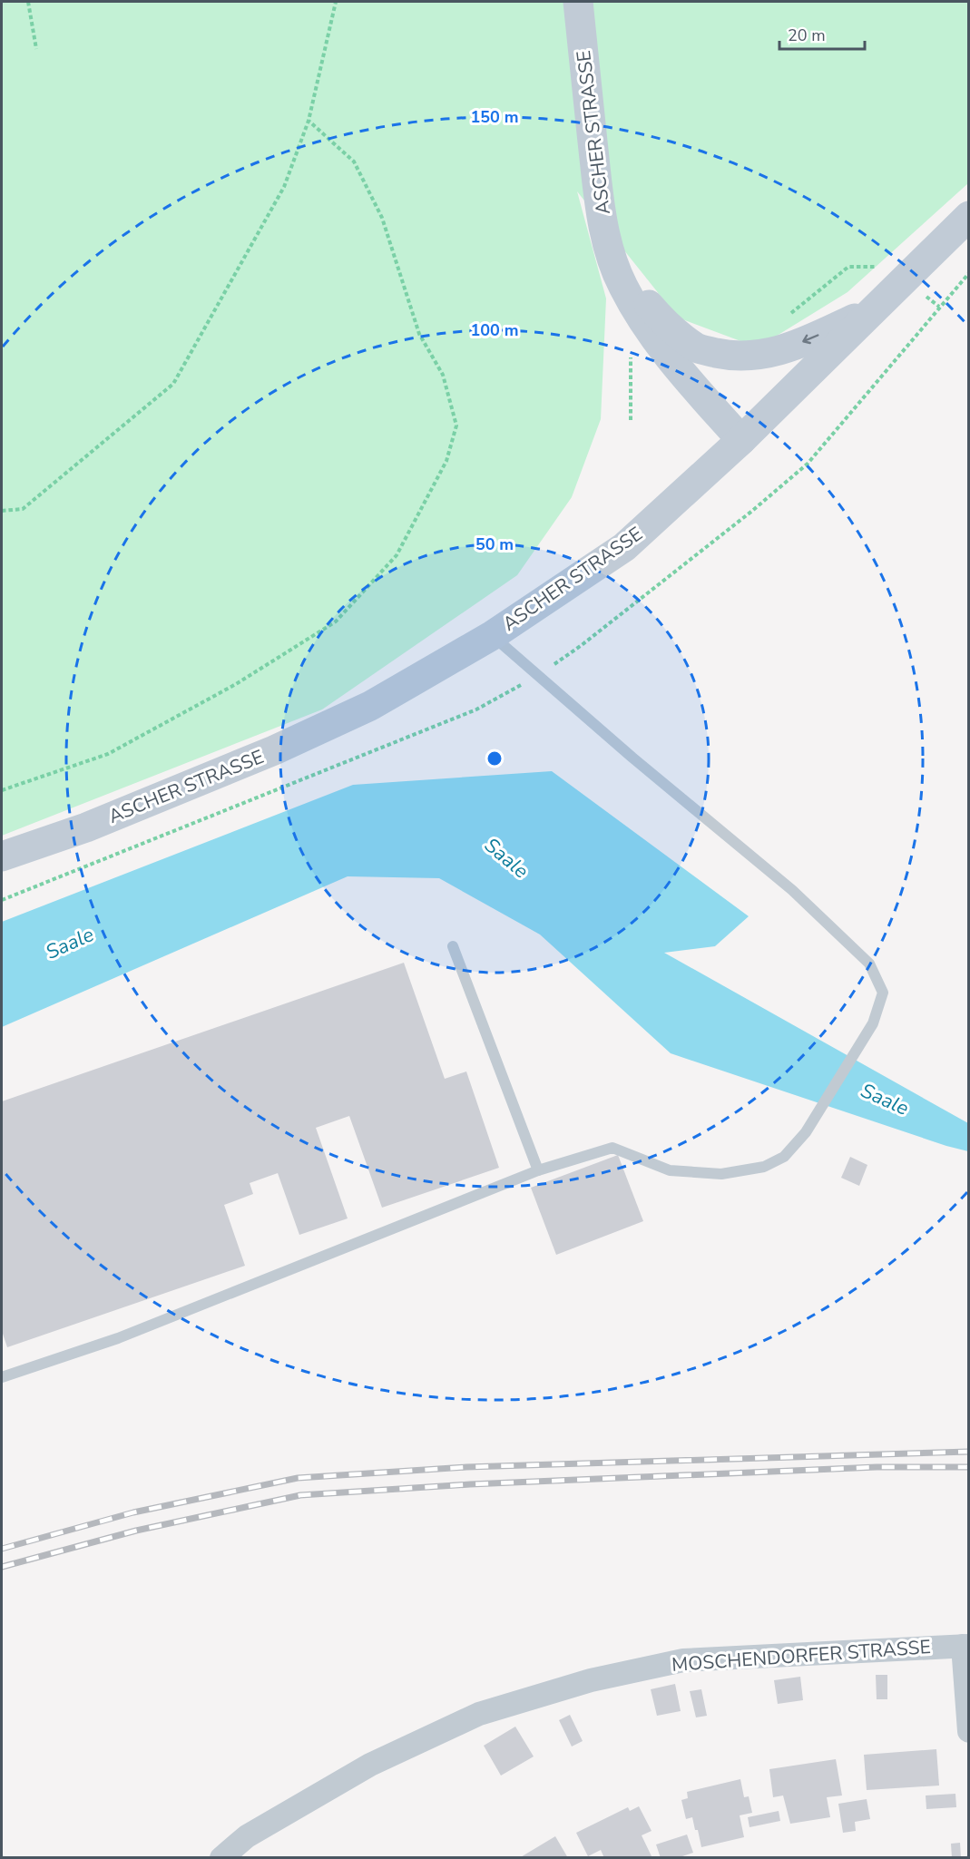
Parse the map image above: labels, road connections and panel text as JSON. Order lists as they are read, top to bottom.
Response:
{
  "streets": {
    "street": ["ASCHER STRASSE", "MOSCHENDORFER STRASSE"]
  },
  "water": ["Saale"],
  "scale_bar": "20 m",
  "rings": ["150 m", "100 m", "50 m"]
}
